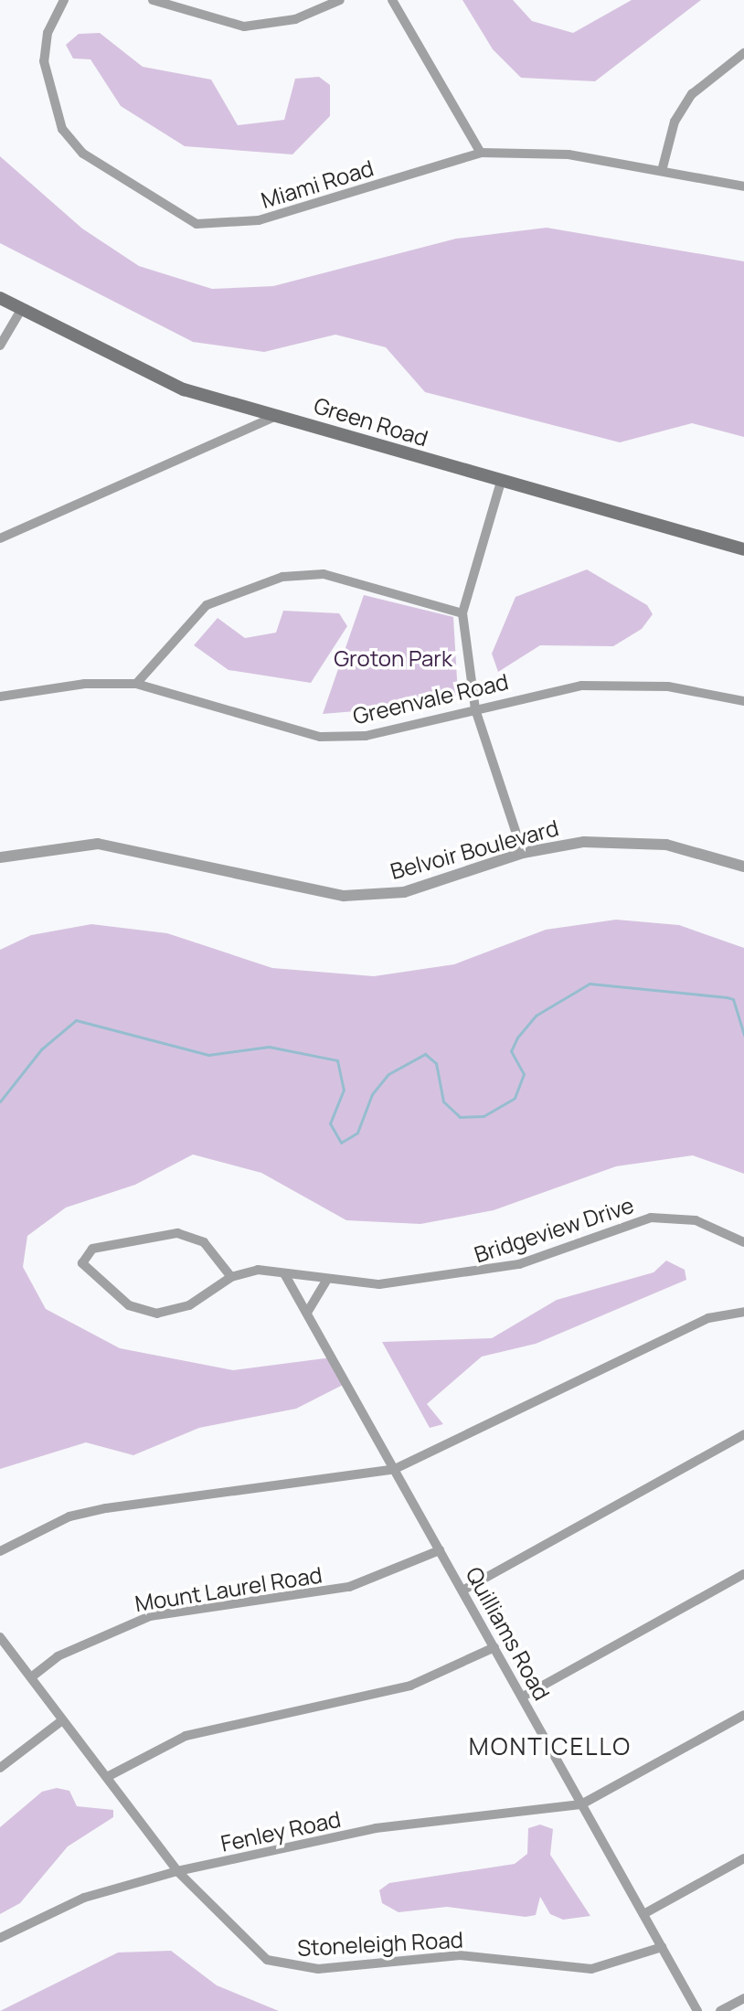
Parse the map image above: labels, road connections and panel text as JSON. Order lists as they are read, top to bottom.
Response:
{
  "streets": {
    "main road": ["Green Road"],
    "street": [
      "Miami Road",
      "Greenvale Road",
      "Belvoir Boulevard",
      "Bridgeview Drive",
      "Mount Laurel Road",
      "Quilliams Road",
      "Fenley Road",
      "Stoneleigh Road"
    ]
  },
  "crossings": [
    ["Bridgeview Drive", "Quilliams Road"],
    ["Mount Laurel Road", "Quilliams Road"],
    ["Mount Laurel Road", "Stoneleigh Road"],
    ["Quilliams Road", "Fenley Road"],
    ["Quilliams Road", "Stoneleigh Road"],
    ["Fenley Road", "Stoneleigh Road"]
  ],
  "districts": ["MONTICELLO"],
  "parks": ["Groton Park"]
}
